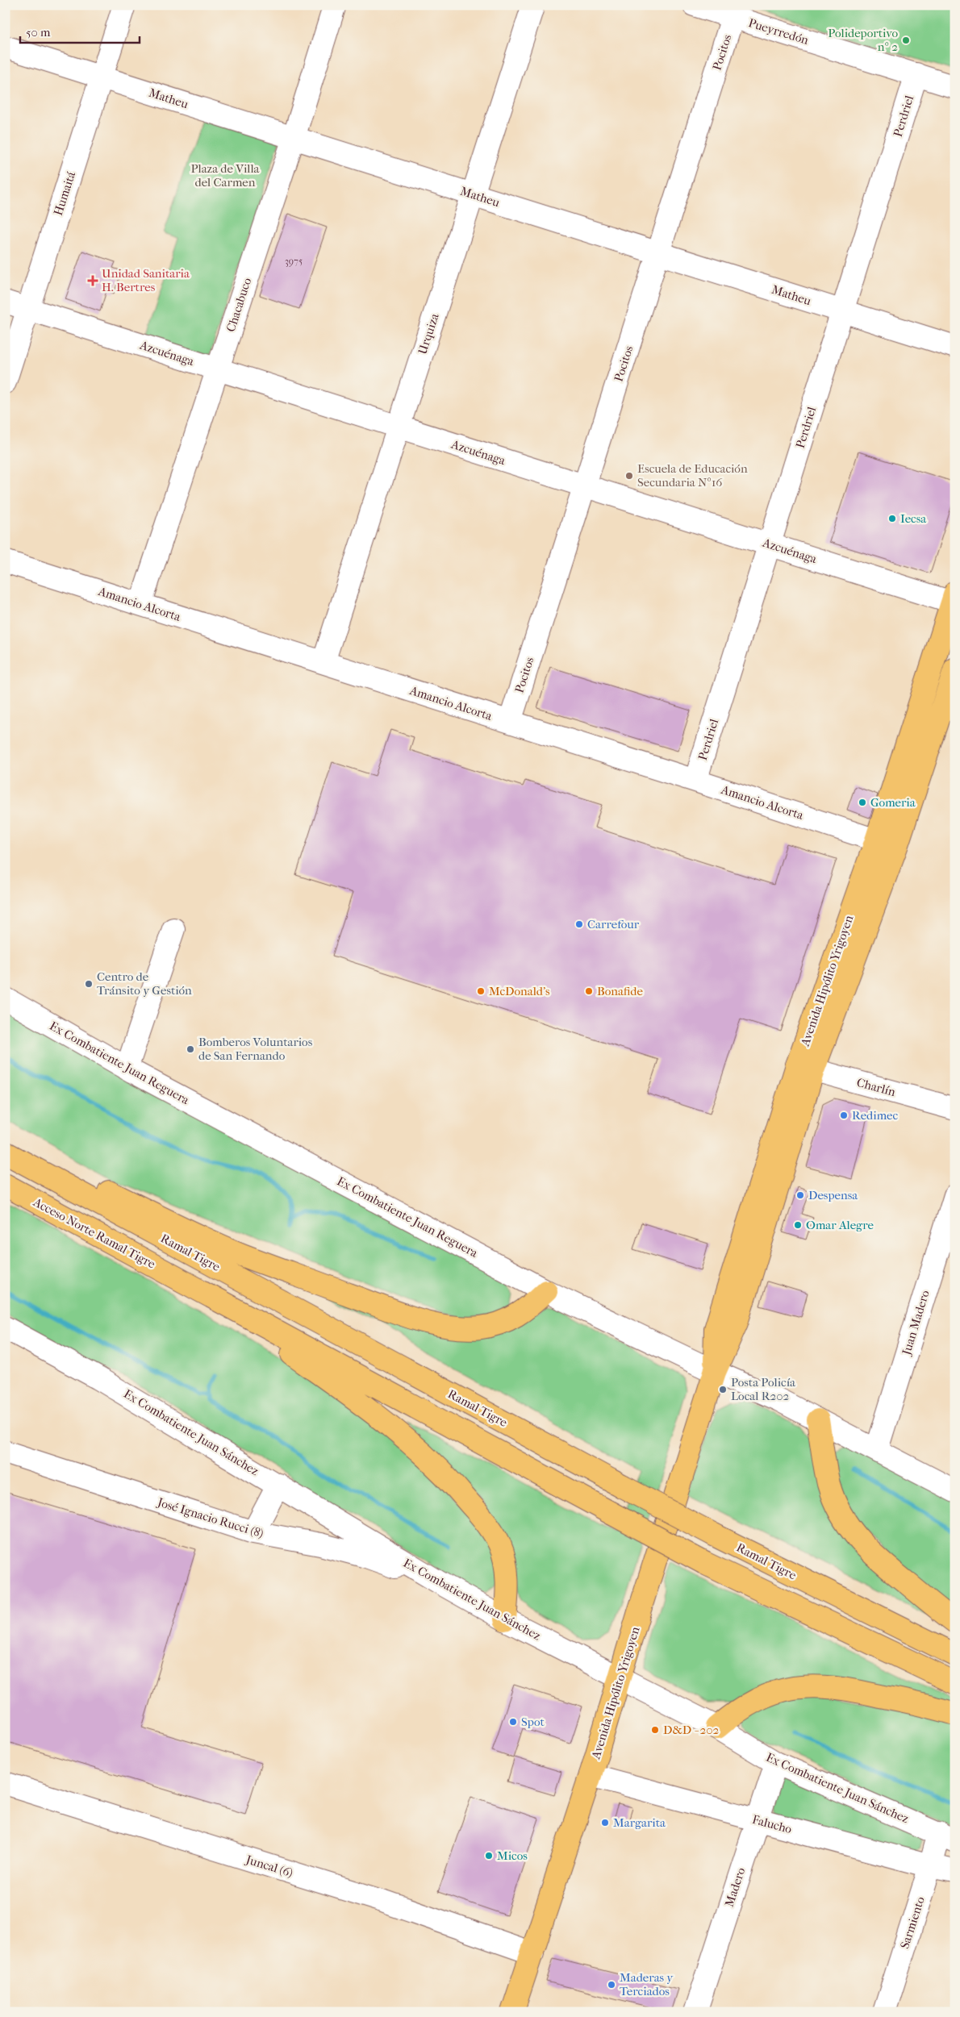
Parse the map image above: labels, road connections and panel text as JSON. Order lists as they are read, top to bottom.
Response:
{
  "streets": {
    "main road": ["Avenida Hipólito Yrigoyen", "Acceso Norte Ramal Tigre", "Ramal Tigre"],
    "street": [
      "Pueyrredón",
      "Pocitos",
      "Matheu",
      "Perdriel",
      "Humaitá",
      "Chacabuco",
      "Urquiza",
      "Azcuénaga",
      "Amancio Alcorta",
      "Ex Combatiente Juan Reguera",
      "Charlín",
      "Juan Madero",
      "Ex Combatiente Juan Sánchez",
      "José Ignacio Rucci (8)",
      "Falucho",
      "Juncal (6)",
      "Madero",
      "Sarmiento"
    ]
  },
  "crossings": [
    ["Pueyrredón", "Pocitos"],
    ["Pueyrredón", "Perdriel"],
    ["Pocitos", "Matheu"],
    ["Pocitos", "Azcuénaga"],
    ["Pocitos", "Amancio Alcorta"],
    ["Matheu", "Perdriel"],
    ["Matheu", "Humaitá"],
    ["Matheu", "Chacabuco"],
    ["Matheu", "Urquiza"],
    ["Perdriel", "Azcuénaga"],
    ["Perdriel", "Amancio Alcorta"],
    ["Humaitá", "Azcuénaga"],
    ["Chacabuco", "Azcuénaga"],
    ["Chacabuco", "Amancio Alcorta"],
    ["Urquiza", "Azcuénaga"],
    ["Urquiza", "Amancio Alcorta"],
    ["Azcuénaga", "Avenida Hipólito Yrigoyen"],
    ["Amancio Alcorta", "Avenida Hipólito Yrigoyen"],
    ["Avenida Hipólito Yrigoyen", "Ex Combatiente Juan Reguera"],
    ["Avenida Hipólito Yrigoyen", "Charlín"],
    ["Avenida Hipólito Yrigoyen", "Ex Combatiente Juan Sánchez"],
    ["Avenida Hipólito Yrigoyen", "Falucho"],
    ["Avenida Hipólito Yrigoyen", "Juncal (6)"],
    ["Ex Combatiente Juan Reguera", "Juan Madero"],
    ["Ex Combatiente Juan Sánchez", "José Ignacio Rucci (8)"],
    ["Ex Combatiente Juan Sánchez", "Madero"],
    ["Ex Combatiente Juan Sánchez", "Sarmiento"],
    ["Falucho", "Madero"],
    ["Falucho", "Sarmiento"]
  ],
  "parks": ["Plaza de Villa del Carmen"],
  "places": {
    "other": [
      "Polideportivo nº 2",
      "Escuela de Educación Secundaria Nº16",
      "Iecsa",
      "Gomeria",
      "Carrefour",
      "Centro de Tránsito y Gestión",
      "McDonald's",
      "Bonafide",
      "Bomberos Voluntarios de San Fernando",
      "Redimec",
      "Despensa",
      "Omar Alegre",
      "Posta Policía Local R202",
      "Spot",
      "D&D - 202",
      "Margarita",
      "Micos",
      "Maderas y Terciados"
    ],
    "health": ["Unidad Sanitaria H. Bertres"]
  },
  "house_numbers": ["3975"],
  "scale_bar": "50 m"
}
